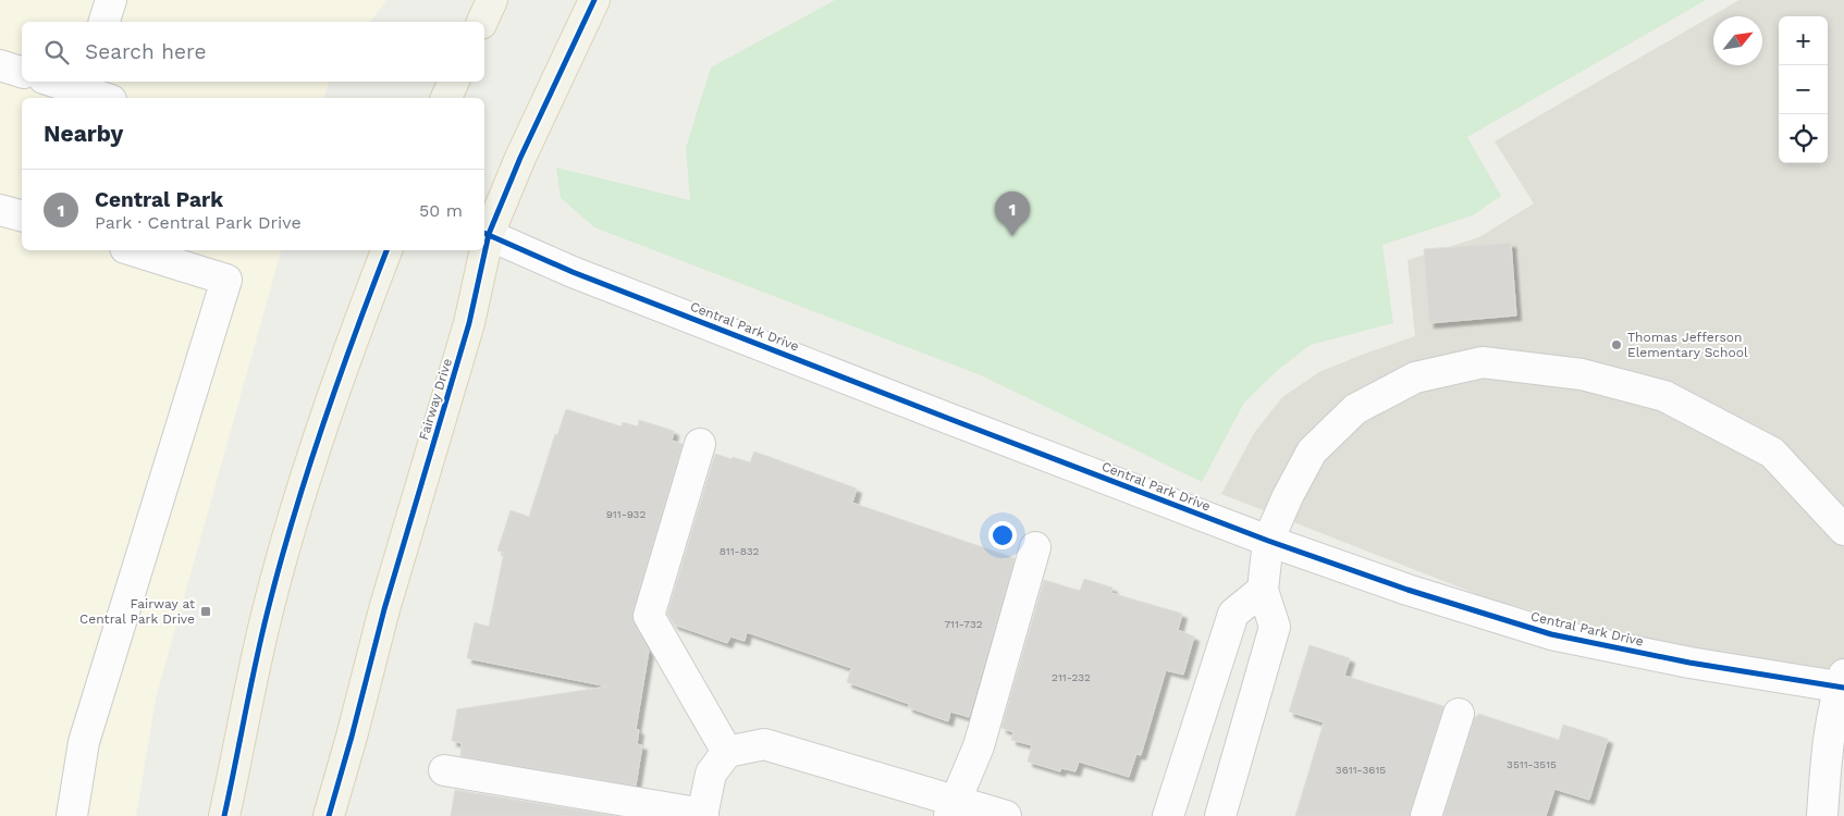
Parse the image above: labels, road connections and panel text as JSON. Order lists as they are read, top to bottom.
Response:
{
  "streets": {
    "main road": ["Fairway Drive"],
    "street": ["Central Park Drive"]
  },
  "crossings": [
    ["Central Park Drive", "Fairway Drive"]
  ],
  "places": {
    "other": ["Thomas Jefferson Elementary School"],
    "transit": ["Fairway at Central Park Drive"]
  },
  "house_numbers": [
    "911-932",
    "811-832",
    "711-732",
    "211-232",
    "3511-3515",
    "3611-3615"
  ],
  "north": "top right",
  "page": {
    "map_buttons": ["+", "−"],
    "search": "Search here",
    "heading": "Nearby",
    "list": [
      {
        "mark": "1",
        "name": "Central Park",
        "note": "Park · Central Park Drive",
        "value": "50 m"
      }
    ],
    "pins": "1"
  }
}
